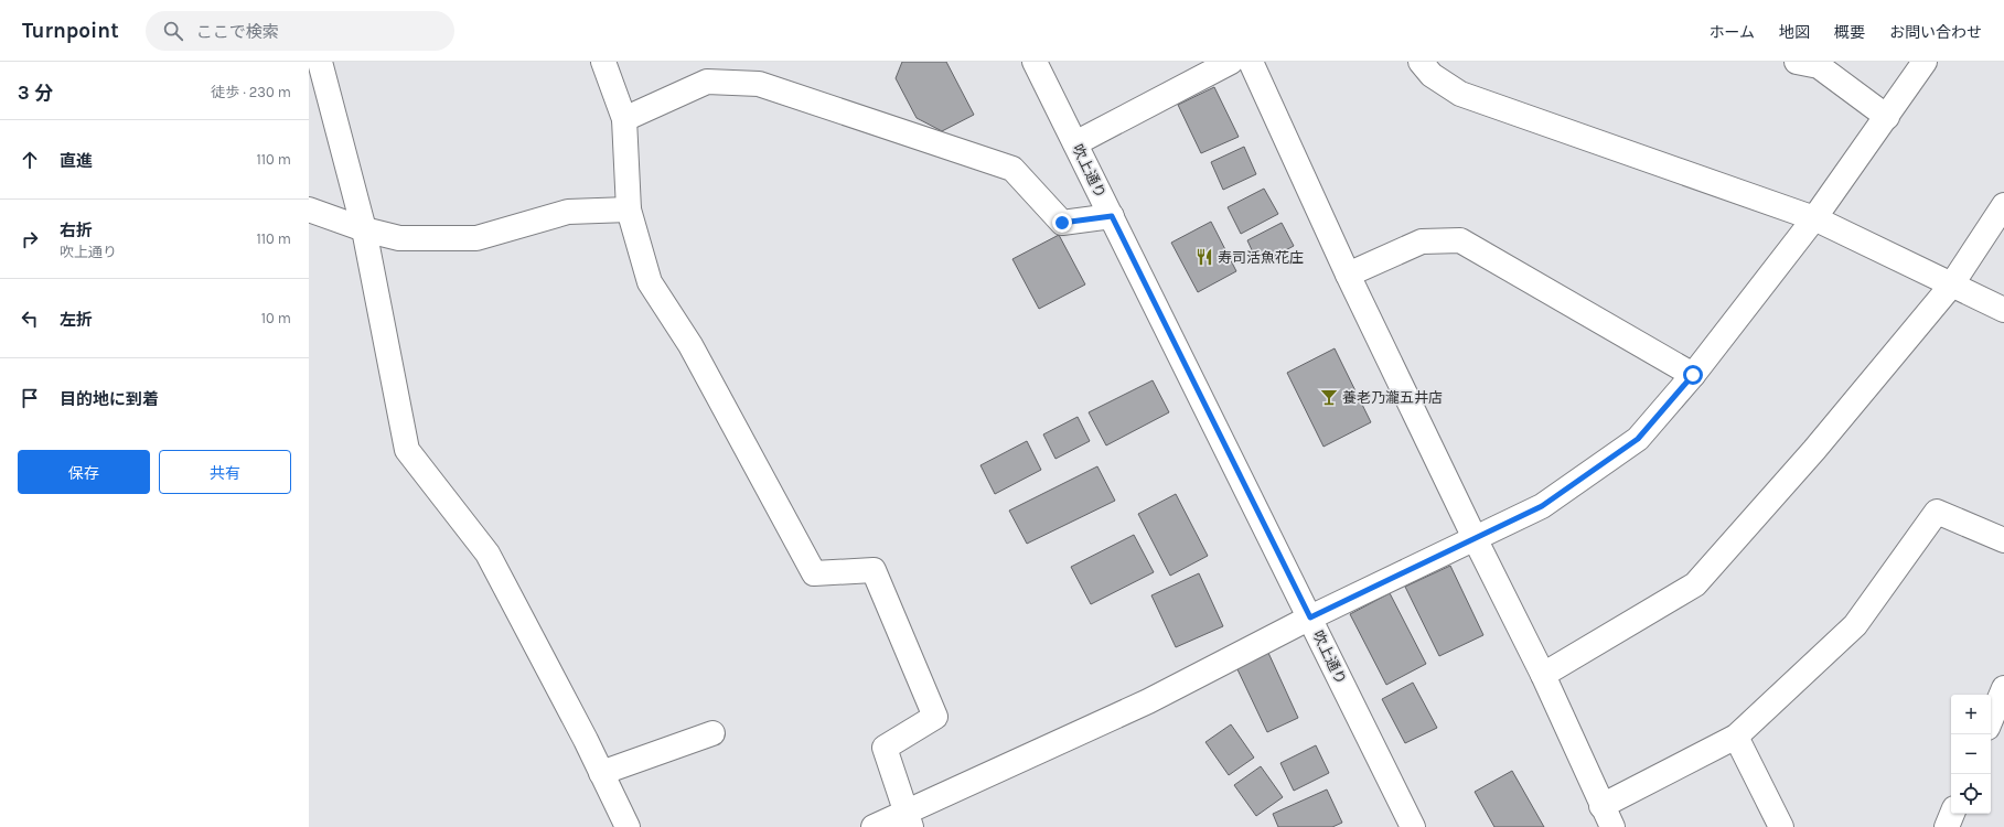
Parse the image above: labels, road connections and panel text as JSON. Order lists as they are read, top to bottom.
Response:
{
  "streets": {
    "street": ["吹上通り"]
  },
  "places": {
    "restaurant": ["寿司活魚花庄"],
    "bar": ["養老乃瀧五井店"]
  },
  "page": {
    "header": "Turnpoint",
    "search": "ここで検索",
    "nav": [
      "ホーム",
      "地図",
      "概要",
      "お問い合わせ"
    ],
    "heading": ["3 分", "徒歩 · 230 m"],
    "list": [
      ["直進", "110 m"],
      ["右折", "吹上通り", "110 m"],
      ["左折", "10 m"],
      "目的地に到着"
    ],
    "buttons": ["保存", "共有"],
    "map_buttons": ["+", "−"]
  }
}
